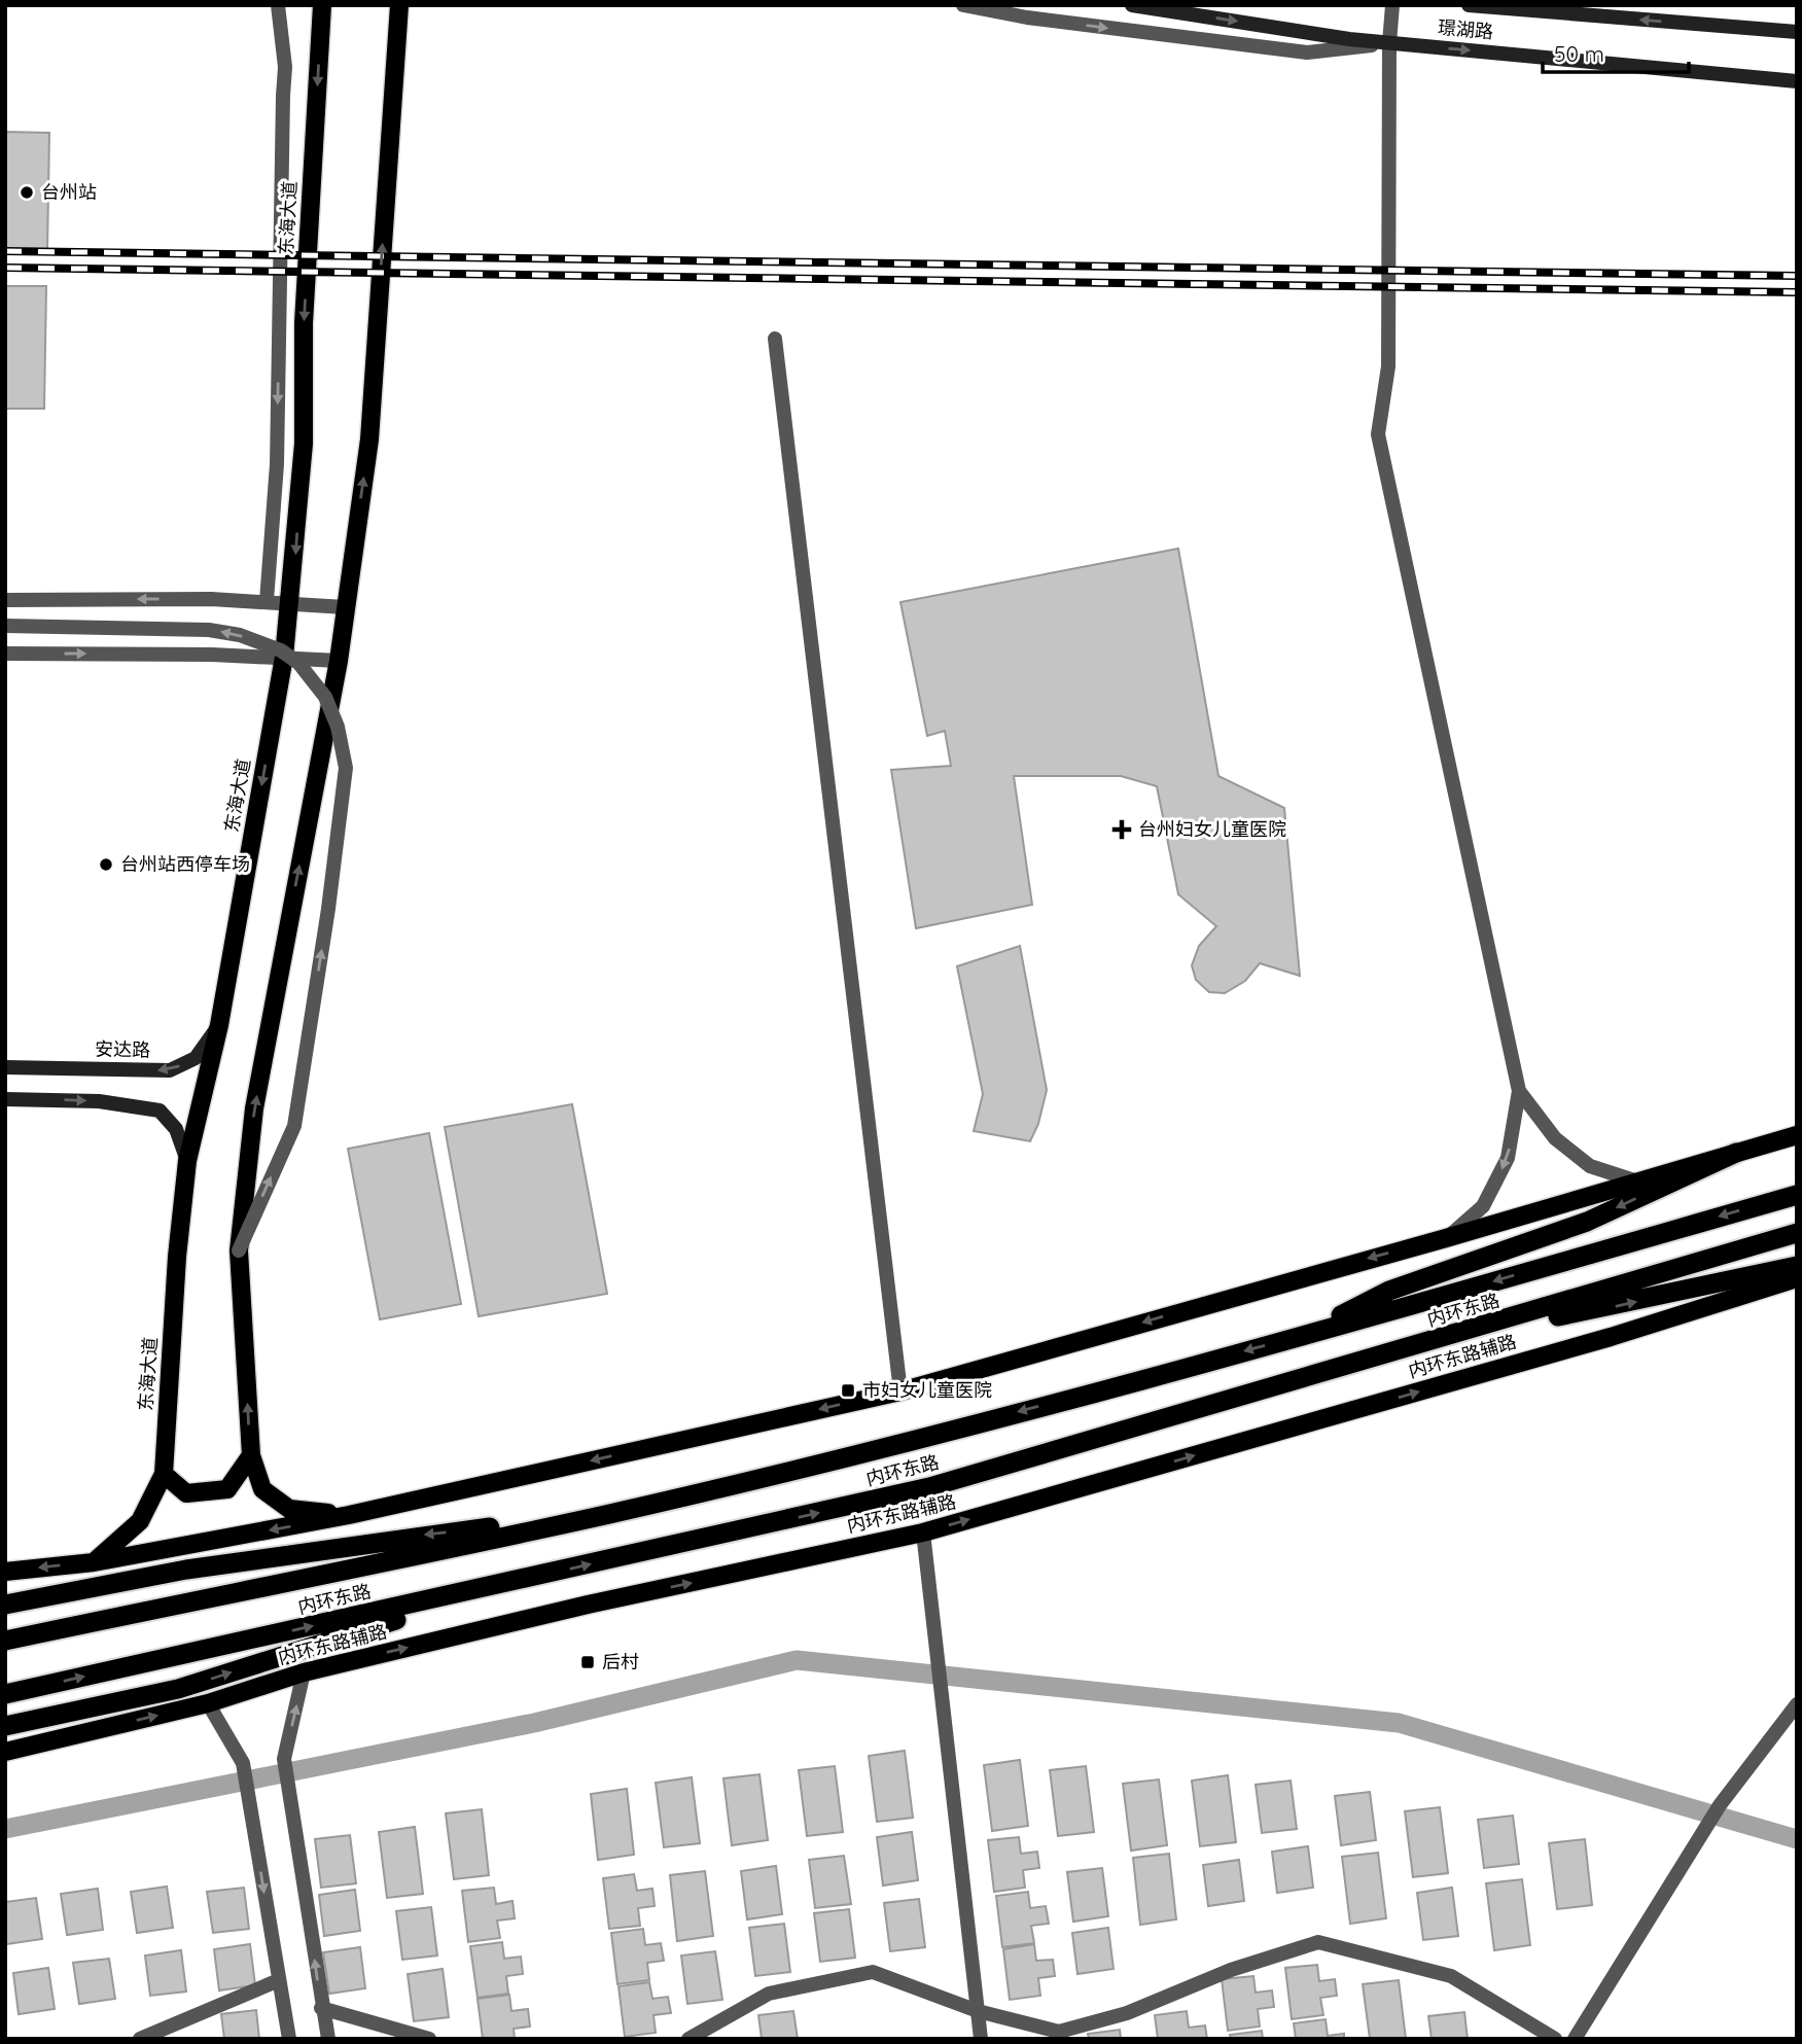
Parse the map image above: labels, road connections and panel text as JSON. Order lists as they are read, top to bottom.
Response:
{
  "streets": {
    "highway": ["内环东路"],
    "main road": [
      "璟湖路",
      "东海大道",
      "安达路",
      "内环东路辅路"
    ]
  },
  "crossings": [
    ["东海大道", "安达路"]
  ],
  "one_way": ["安达路"],
  "places": {
    "other": ["台州站", "台州站西停车场"],
    "health": ["台州妇女儿童医院"],
    "transit": ["市妇女儿童医院", "后村"]
  },
  "scale_bar": "50 m"
}
